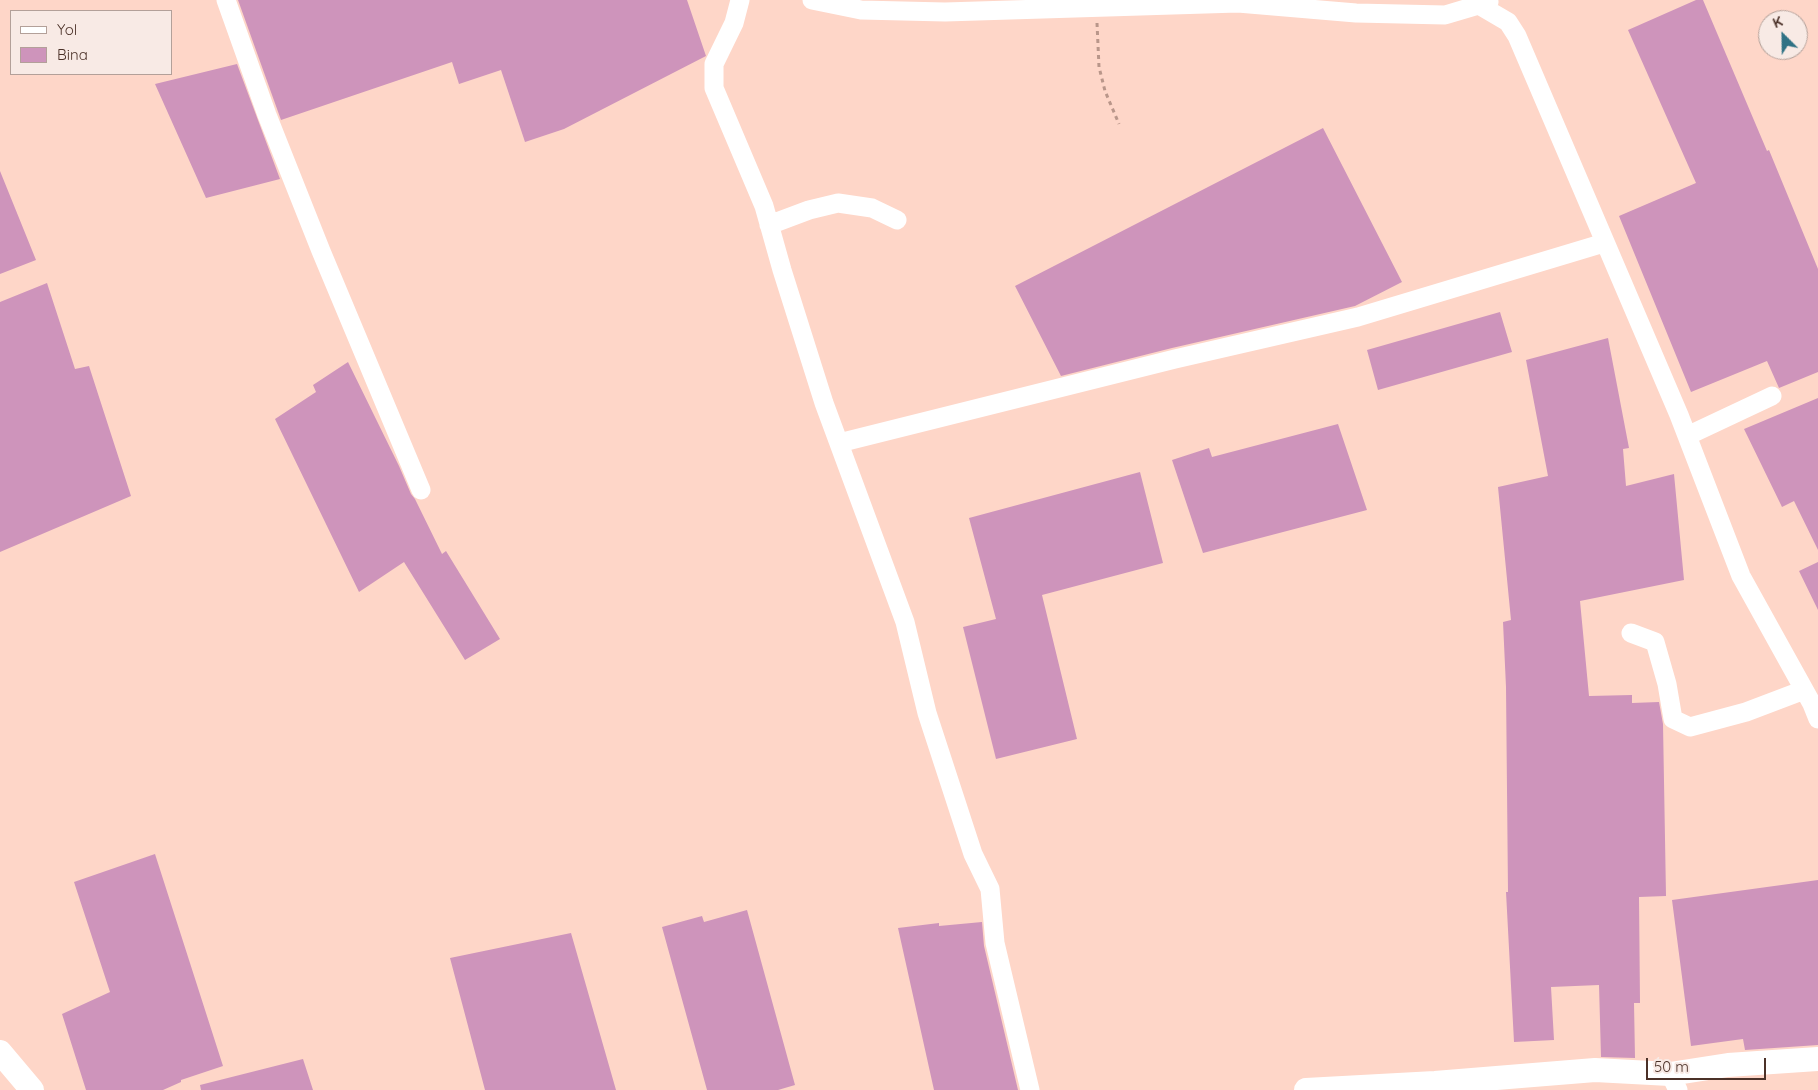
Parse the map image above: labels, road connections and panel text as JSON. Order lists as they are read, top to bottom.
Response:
{
  "legend": ["Yol", "Bina"],
  "scale_bar": "50 m",
  "north": "top left"
}
